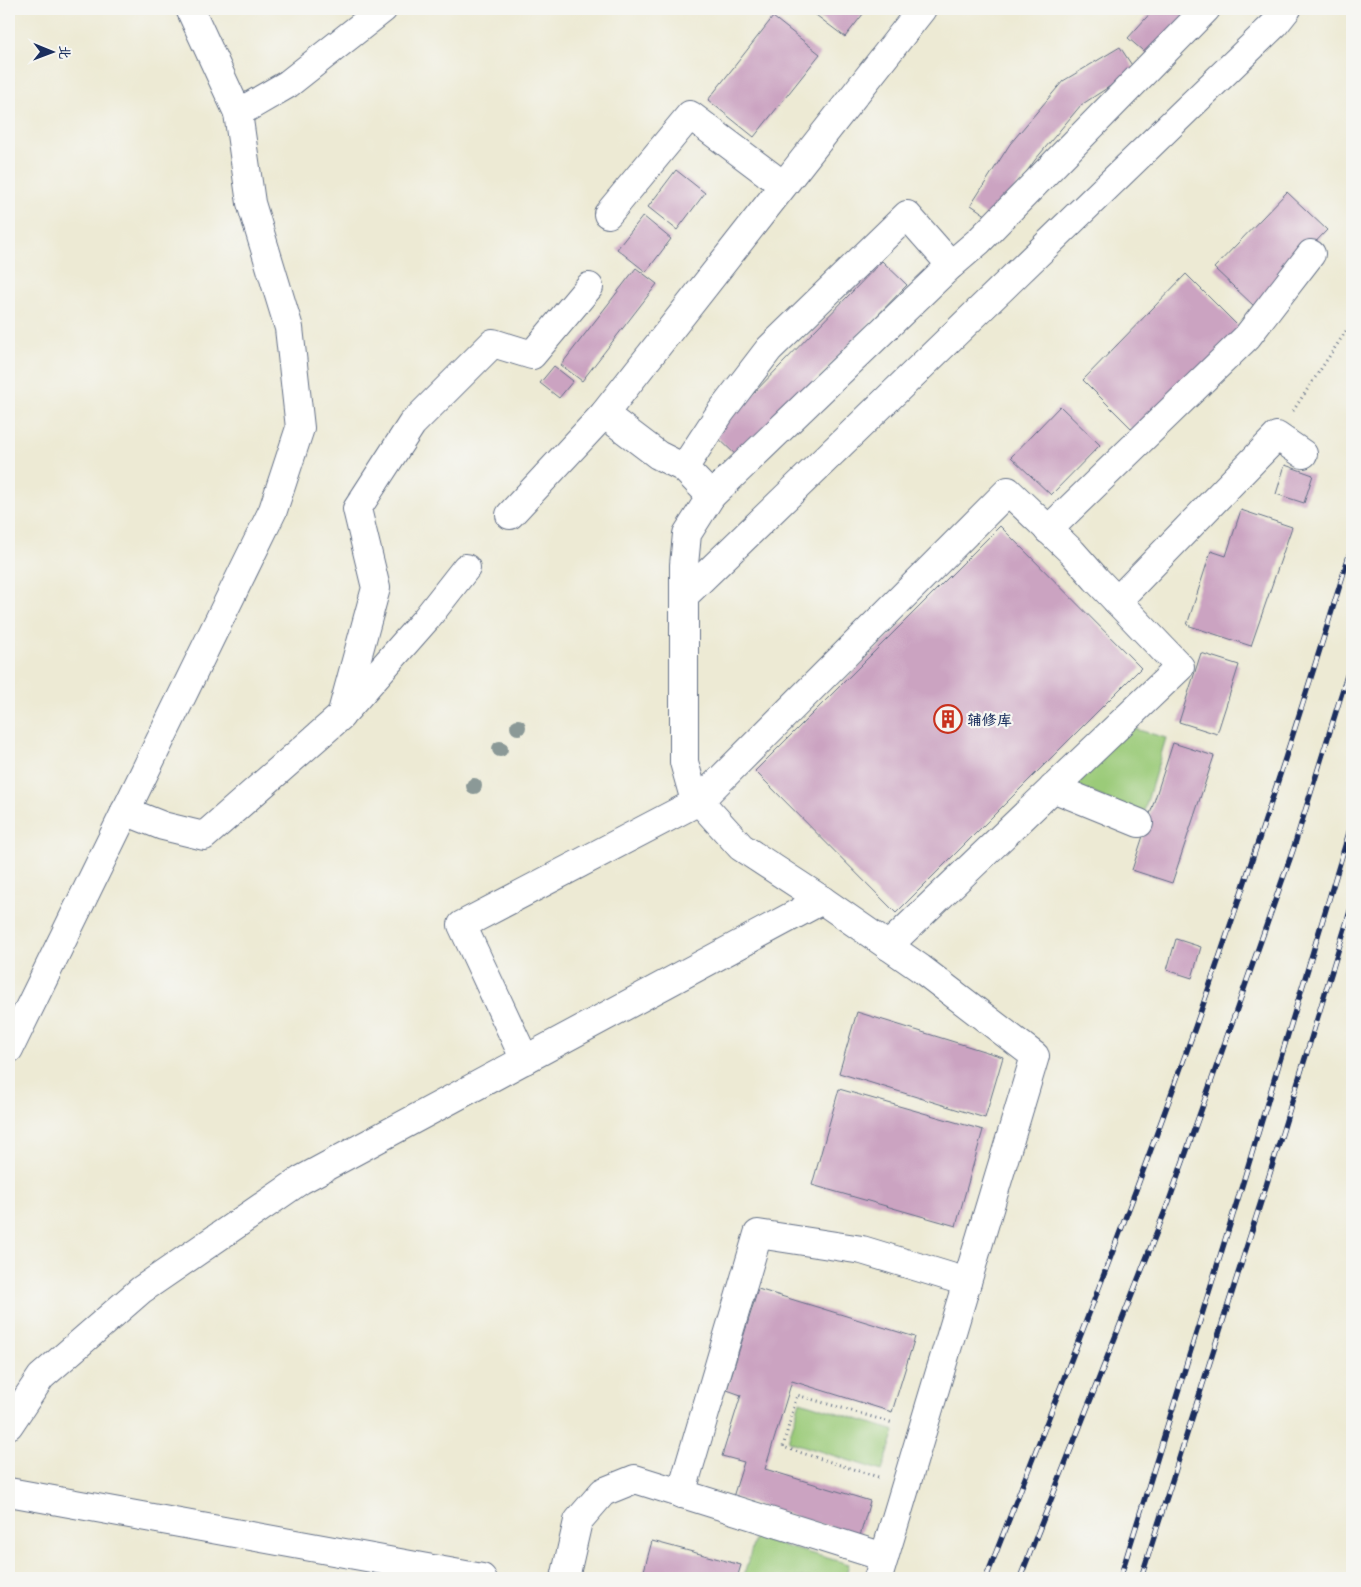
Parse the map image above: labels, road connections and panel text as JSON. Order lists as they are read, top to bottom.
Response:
{
  "places": {
    "building": ["辅修库"]
  },
  "north": "right"
}
